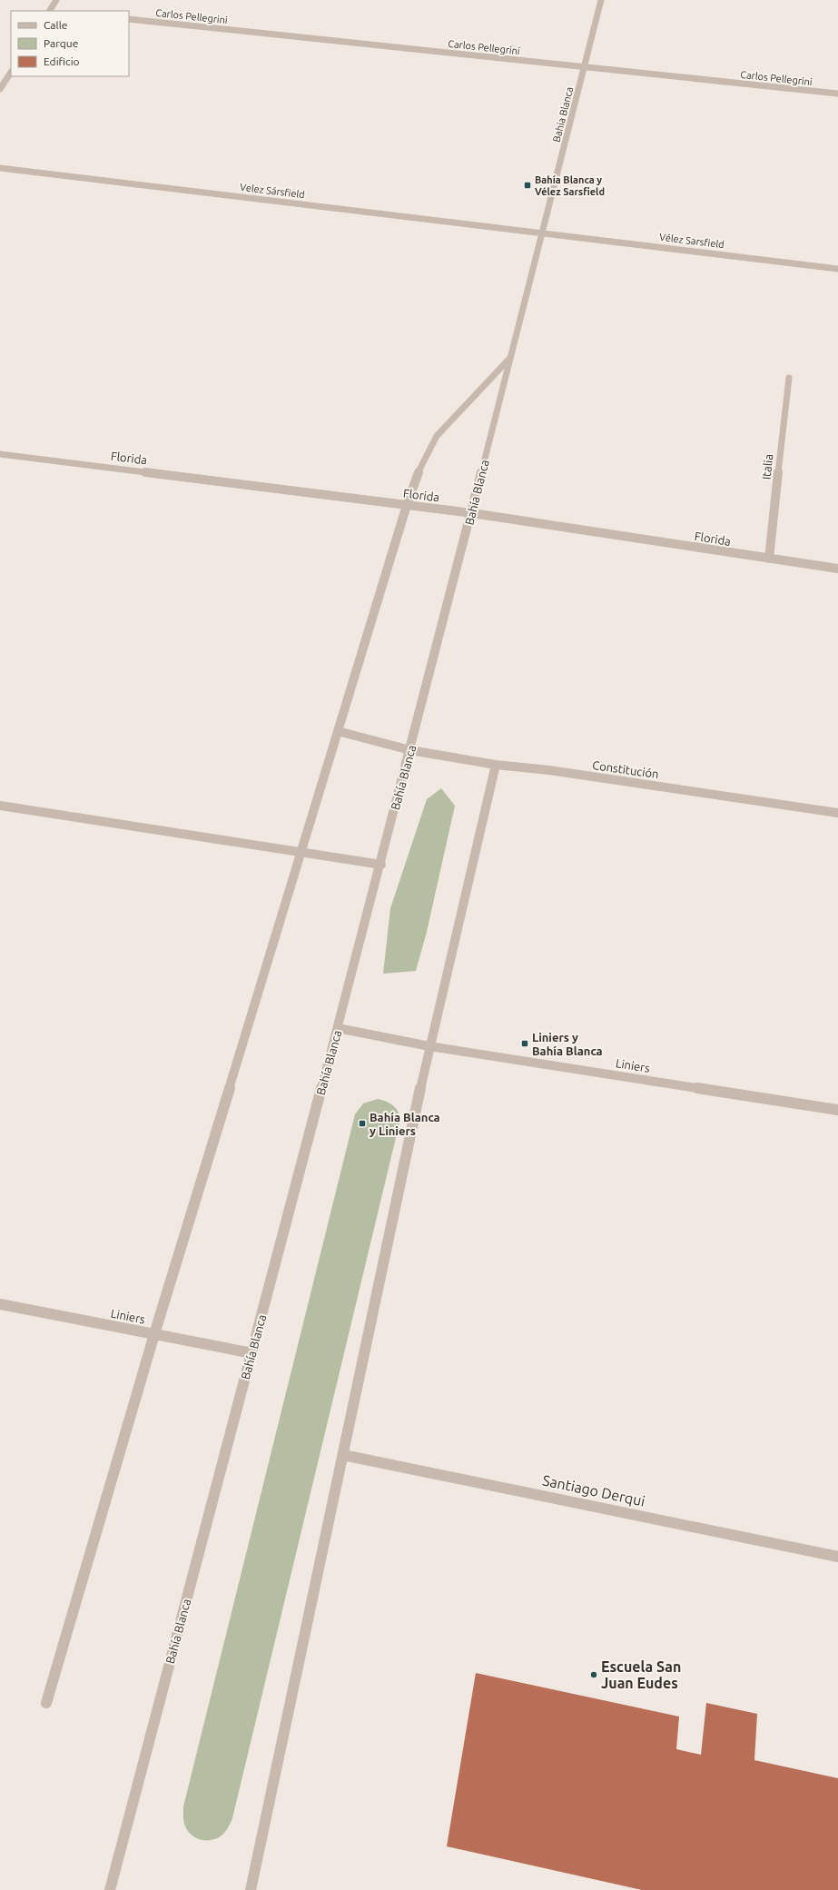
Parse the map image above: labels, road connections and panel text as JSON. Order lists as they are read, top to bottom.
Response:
{
  "streets": {
    "street": [
      "Carlos Pellegrini",
      "Bahia Blanca",
      "Velez Sársfield",
      "Vélez Sarsfield",
      "Florida",
      "Italia",
      "Bahía Blanca",
      "Constitución",
      "Liniers",
      "Santiago Derqui"
    ]
  },
  "crossings": [
    ["Carlos Pellegrini", "Bahia Blanca"],
    ["Bahia Blanca", "Velez Sársfield"],
    ["Bahia Blanca", "Vélez Sarsfield"],
    ["Bahia Blanca", "Bahía Blanca"],
    ["Velez Sársfield", "Vélez Sarsfield"],
    ["Velez Sársfield", "Bahía Blanca"],
    ["Vélez Sarsfield", "Bahía Blanca"],
    ["Florida", "Italia"],
    ["Florida", "Bahía Blanca"],
    ["Bahía Blanca", "Constitución"],
    ["Bahía Blanca", "Liniers"]
  ],
  "places": {
    "transit": ["Bahía Blanca y Vélez Sarsfield", "Liniers y Bahía Blanca", "Bahía Blanca y Liniers"],
    "other": ["Escuela San Juan Eudes"]
  },
  "legend": ["Calle", "Parque", "Edificio"]
}
